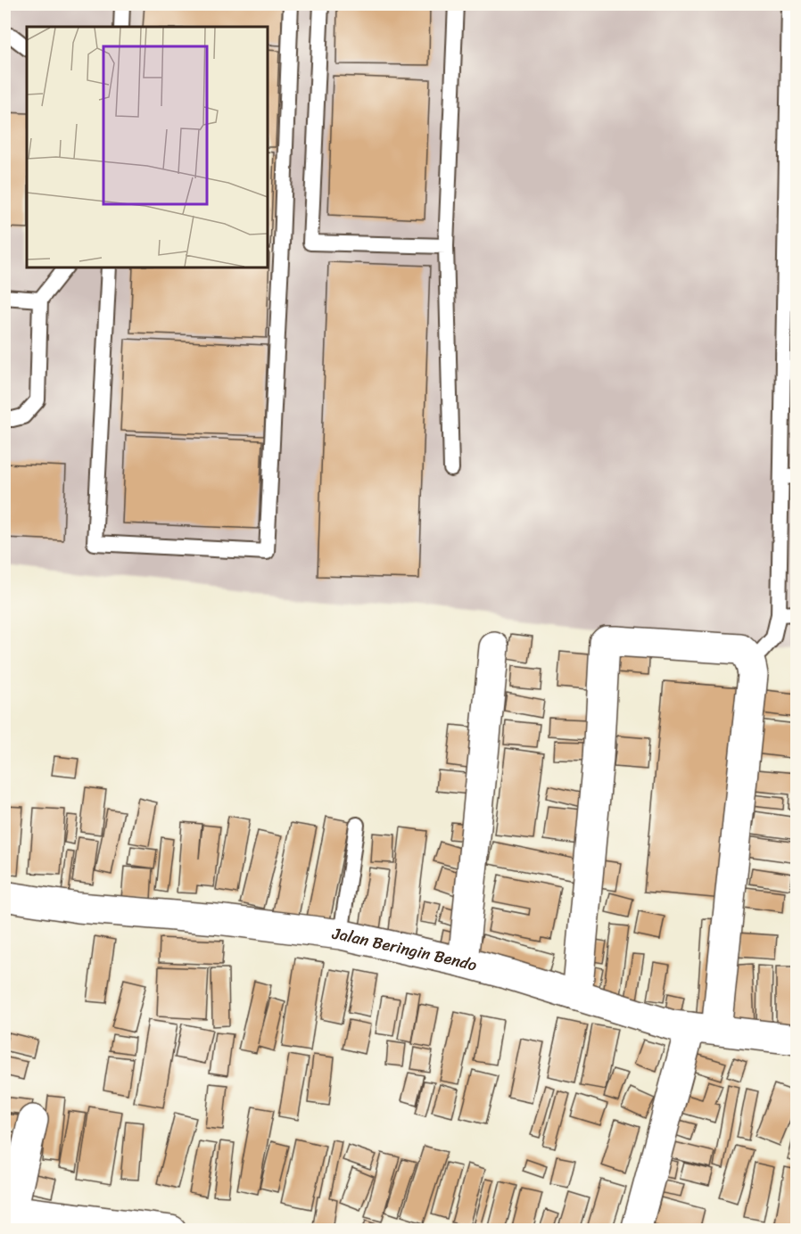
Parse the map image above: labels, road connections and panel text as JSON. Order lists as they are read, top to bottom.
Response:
{
  "streets": {
    "street": ["Jalan Beringin Bendo"]
  }
}
